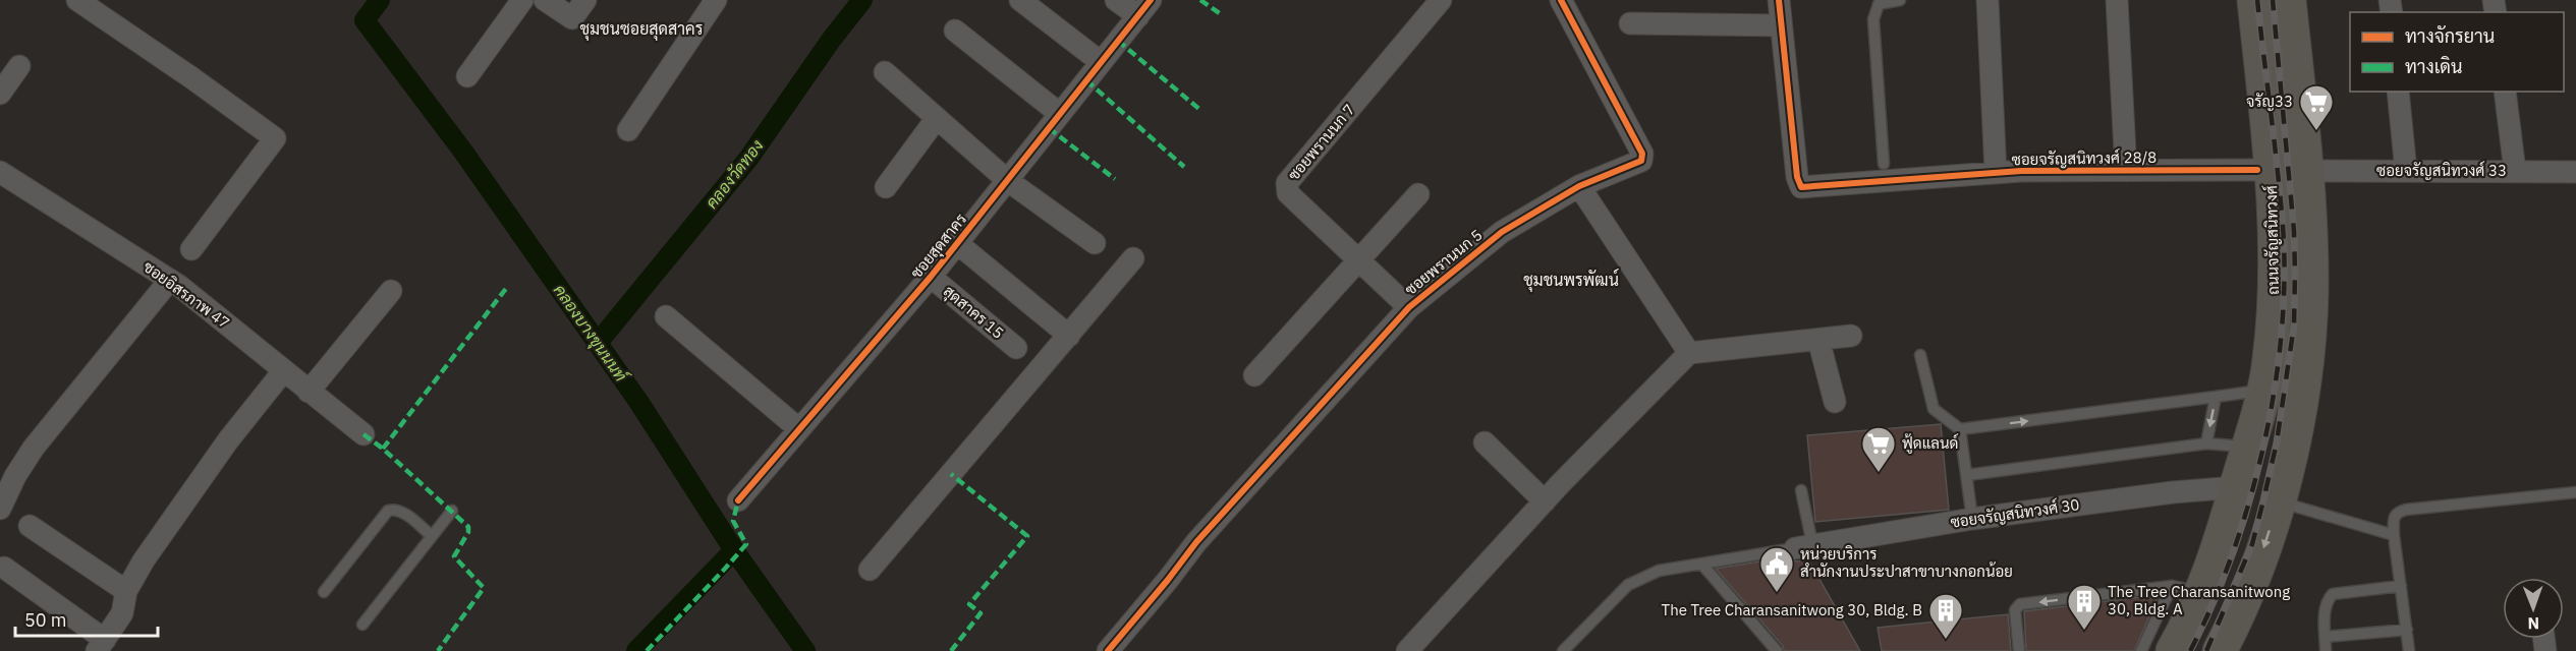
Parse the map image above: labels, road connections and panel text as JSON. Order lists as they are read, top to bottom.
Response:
{
  "streets": {
    "main road": ["ถนนจรัญสนิทวงศ์"],
    "street": [
      "ซอยพรานนก 7",
      "ซอยจรัญสนิทวงศ์ 28/8",
      "ซอยจรัญสนิทวงศ์ 33",
      "ซอยสุดสาคร",
      "ซอยพรานนก 5",
      "ซอยอิสรภาพ 47",
      "สุดสาคร 15",
      "ซอยจรัญสนิทวงศ์ 30"
    ]
  },
  "crossings": [
    ["ซอยจรัญสนิทวงศ์ 28/8", "ถนนจรัญสนิทวงศ์"],
    ["ซอยจรัญสนิทวงศ์ 33", "ถนนจรัญสนิทวงศ์"],
    ["ถนนจรัญสนิทวงศ์", "ซอยจรัญสนิทวงศ์ 30"],
    ["ซอยสุดสาคร", "สุดสาคร 15"]
  ],
  "districts": ["ชุมชนซอยสุดสาคร", "ชุมชนพรพัฒน์"],
  "water": ["คลองวัดทอง", "คลองบางขุนนนท์"],
  "places": {
    "supermarket": ["จรัญ33", "ฟู้ดแลนด์"],
    "public building": ["หน่วยบริการ สำนักงานประปาสาขาบางกอกน้อย"],
    "building": ["The Tree Charansanitwong 30, Bldg. A", "The Tree Charansanitwong 30, Bldg. B"]
  },
  "legend": ["ทางจักรยาน", "ทางเดิน"],
  "scale_bar": "50 m",
  "north": "bottom"
}
